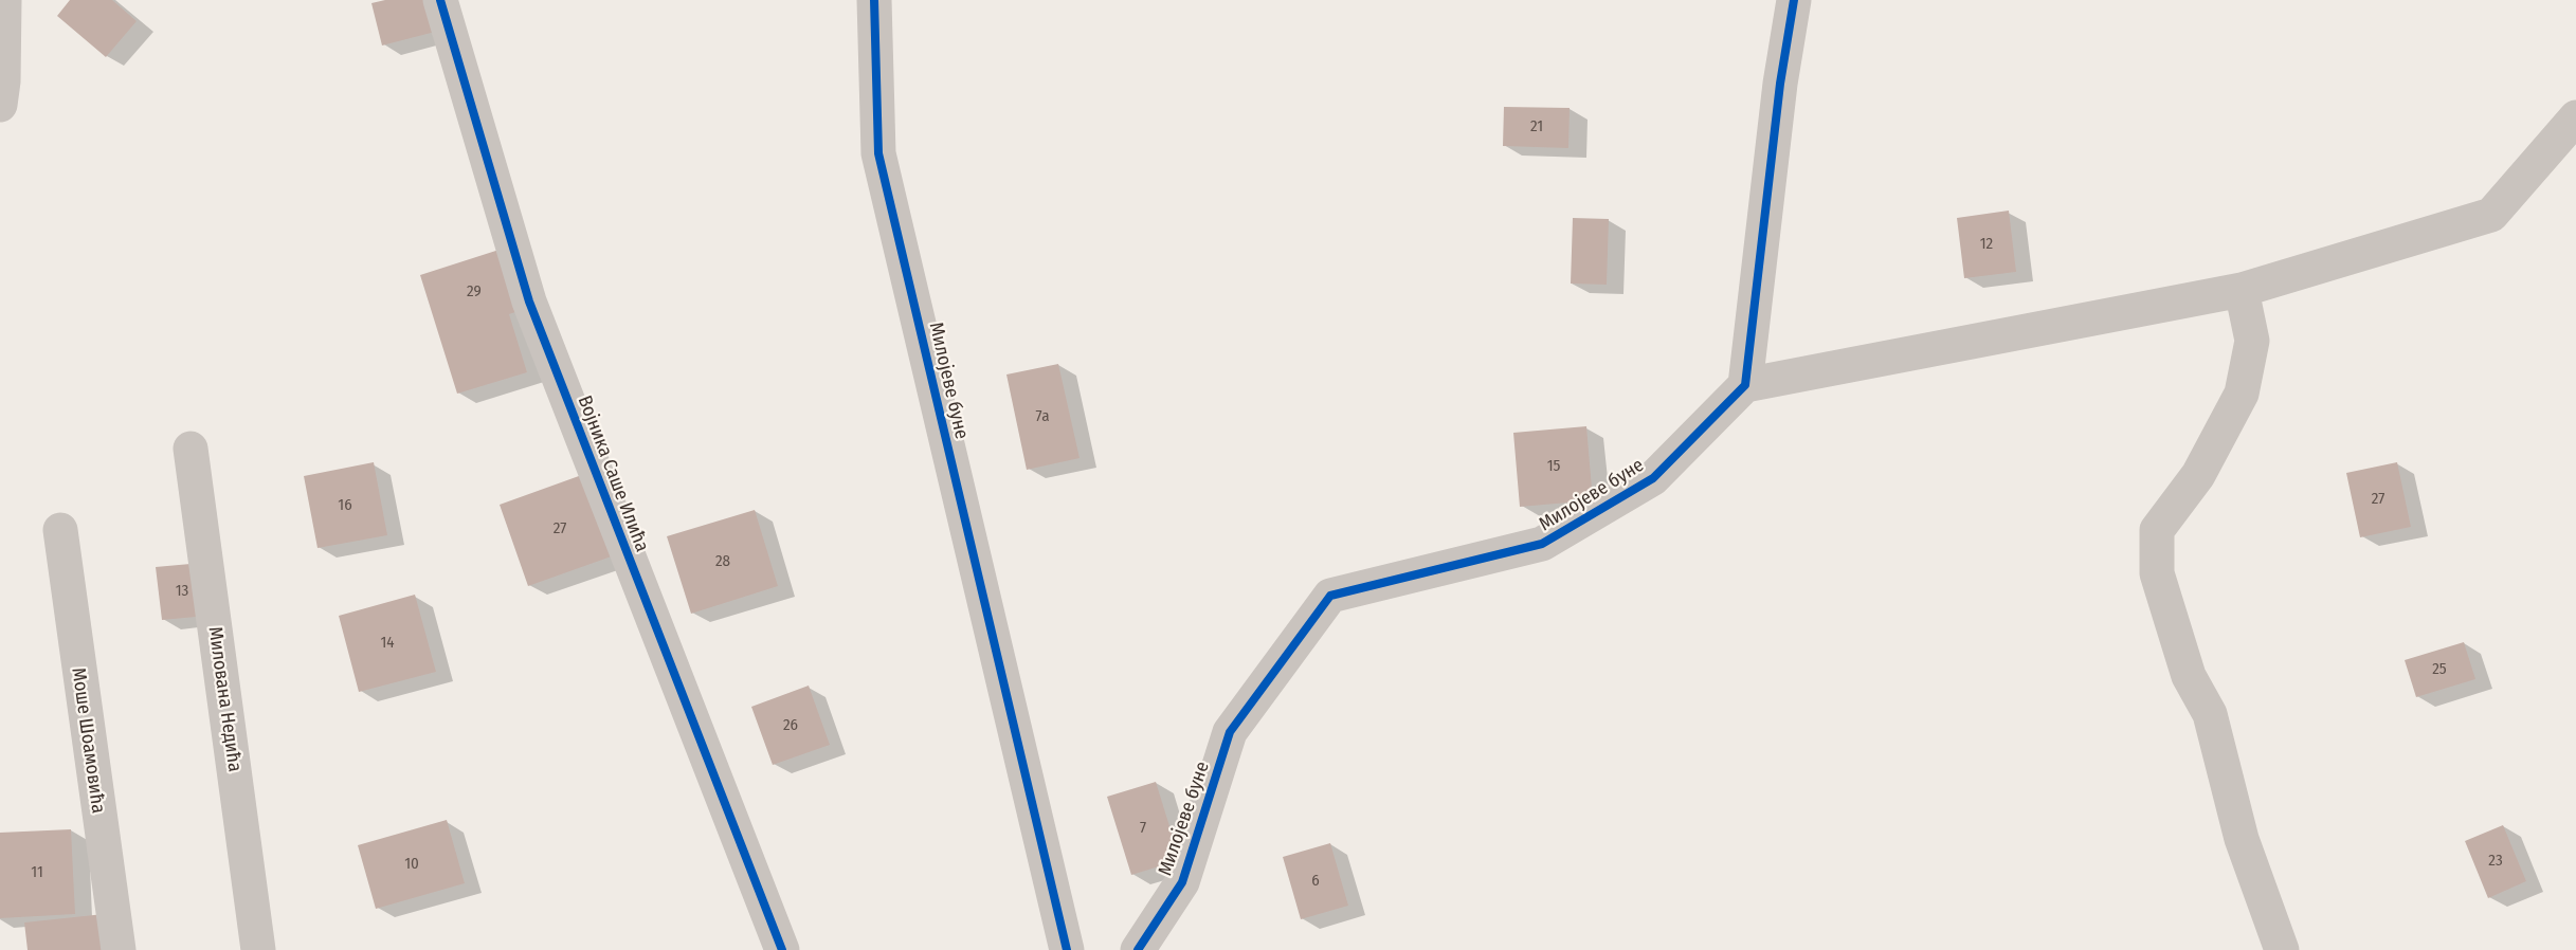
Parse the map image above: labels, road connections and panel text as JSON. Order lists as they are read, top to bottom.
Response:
{
  "streets": {
    "street": [
      "Милојеве буне",
      "Војника Саше Илића",
      "Милована Недића",
      "Моше Шоамовића"
    ]
  },
  "house_numbers": [
    "21",
    "12",
    "29",
    "7a",
    "15",
    "27",
    "16",
    "27",
    "28",
    "13",
    "14",
    "25",
    "26",
    "7",
    "23",
    "10",
    "11",
    "6"
  ]
}
